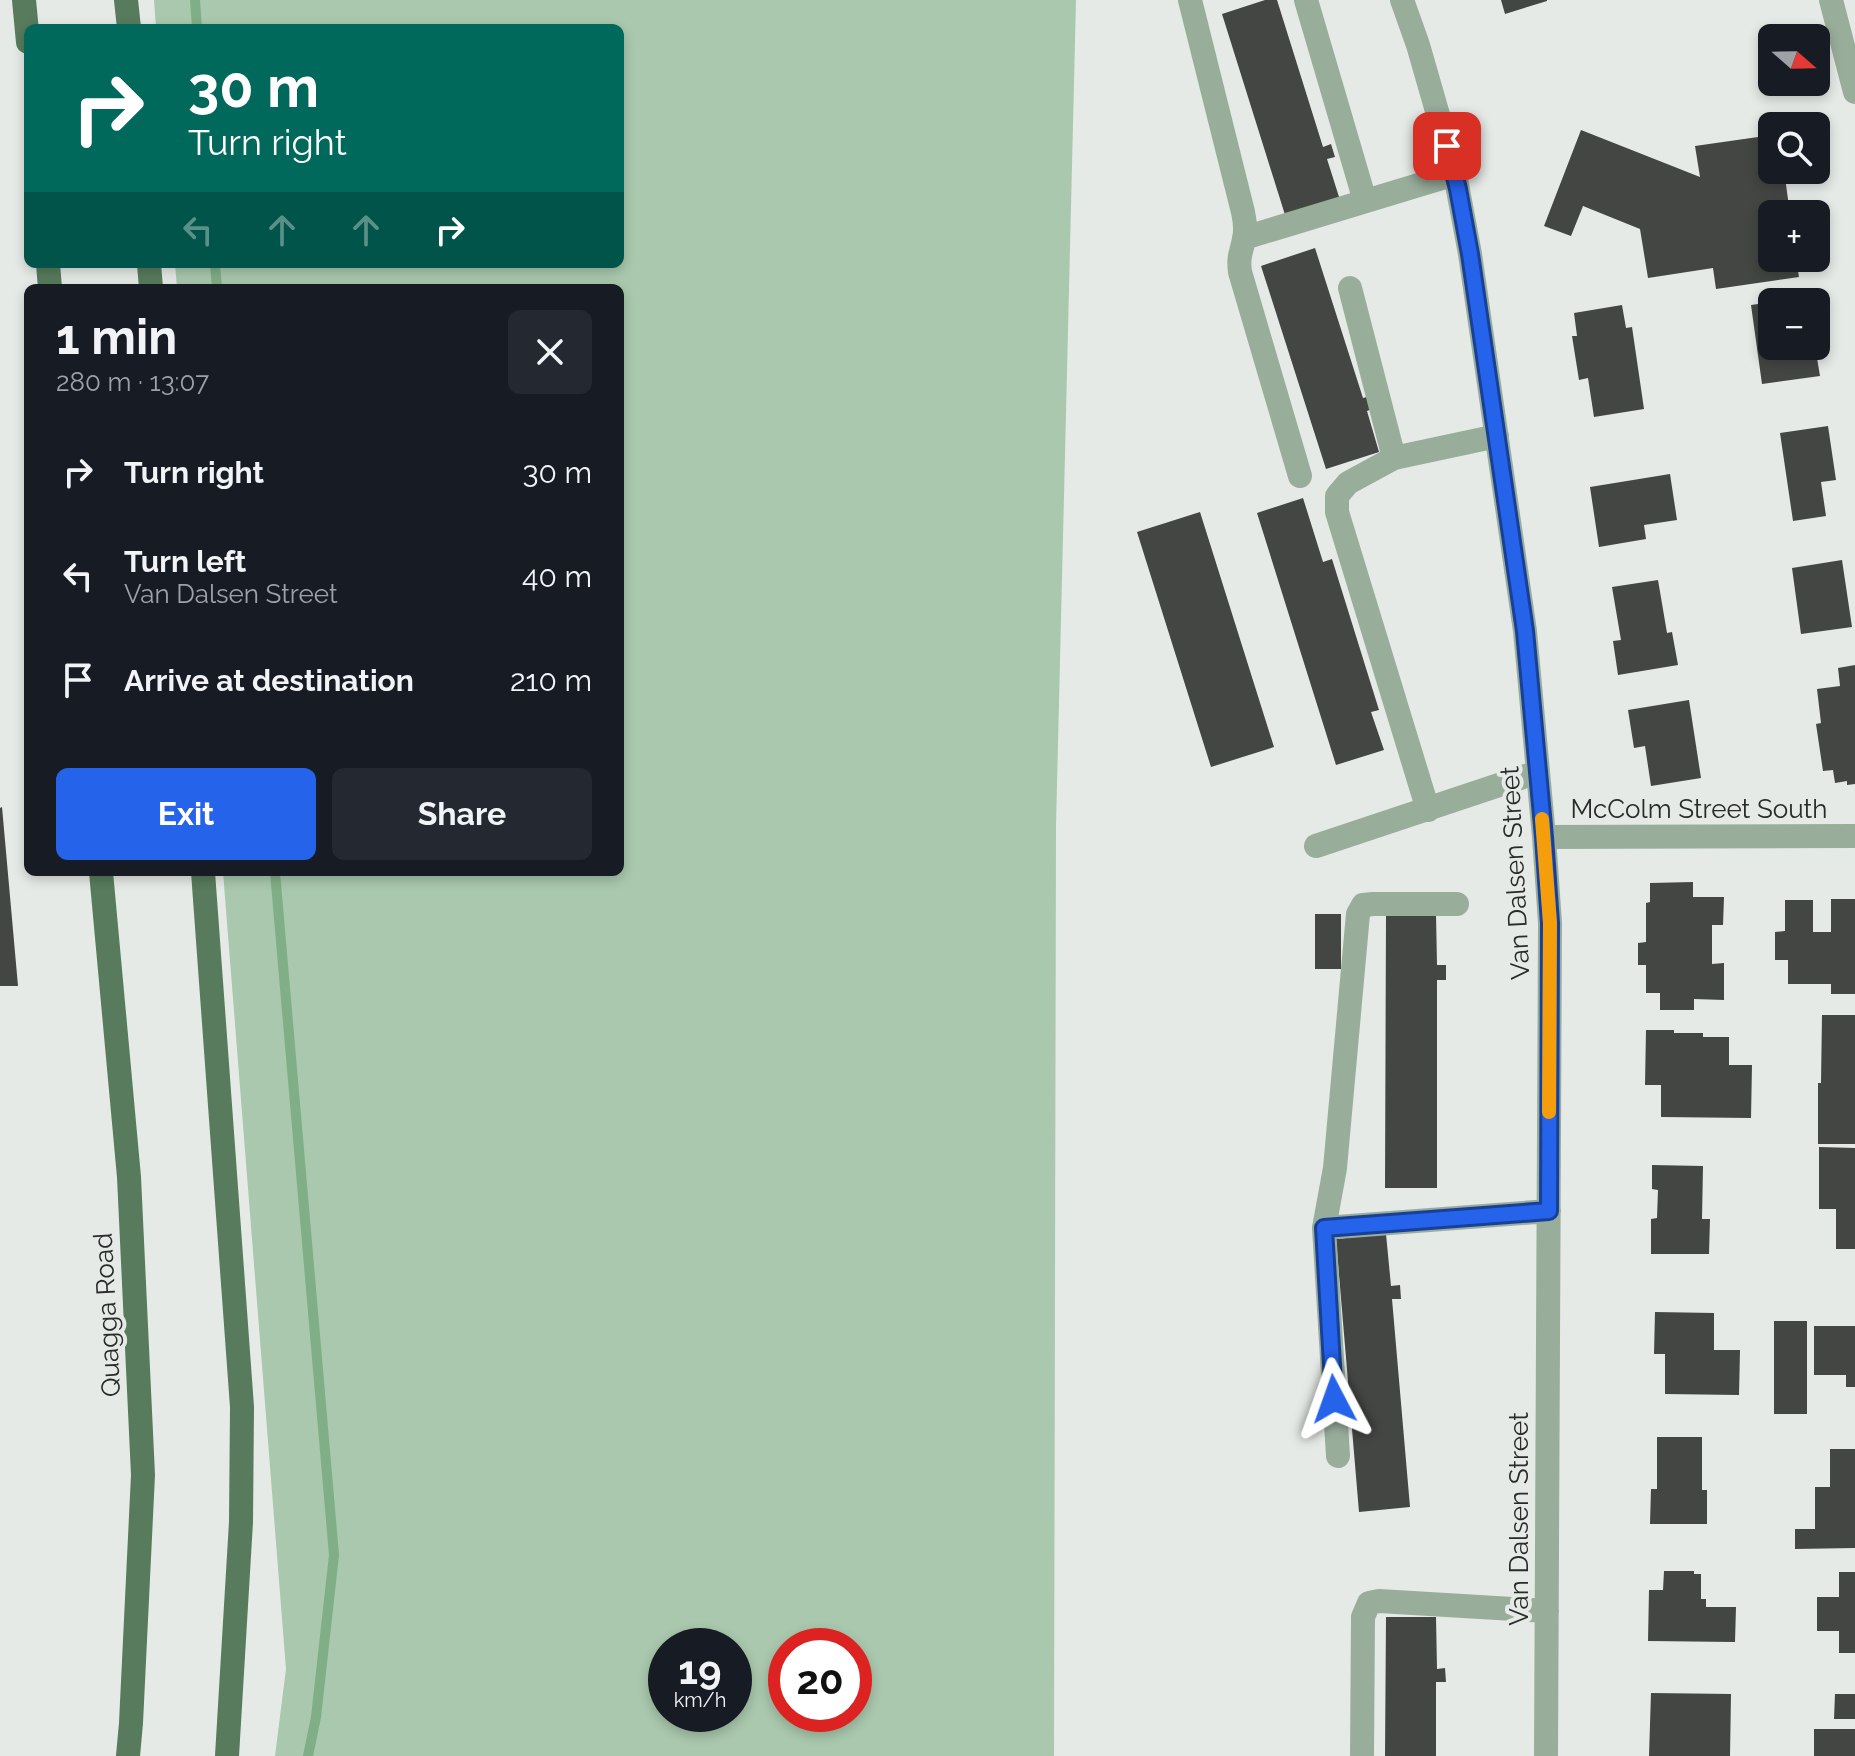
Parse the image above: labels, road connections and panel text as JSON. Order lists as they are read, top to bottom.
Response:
{
  "streets": {
    "main road": ["Quagga Road"],
    "street": ["McColm Street South", "Van Dalsen Street"]
  },
  "crossings": [
    ["McColm Street South", "Van Dalsen Street"]
  ],
  "north": "right",
  "page": {
    "map_buttons": ["+", "−"],
    "turn": ["30 m", "Turn right"],
    "heading": ["1 min", "280 m · 13:07"],
    "list": [
      {
        "name": "Turn right",
        "value": "30 m"
      },
      {
        "name": "Turn left",
        "note": "Van Dalsen Street",
        "value": "40 m"
      },
      {
        "name": "Arrive at destination",
        "value": "210 m"
      }
    ],
    "buttons": ["Exit", "Share"],
    "speed": "19 km/h",
    "limit": "20"
  }
}
